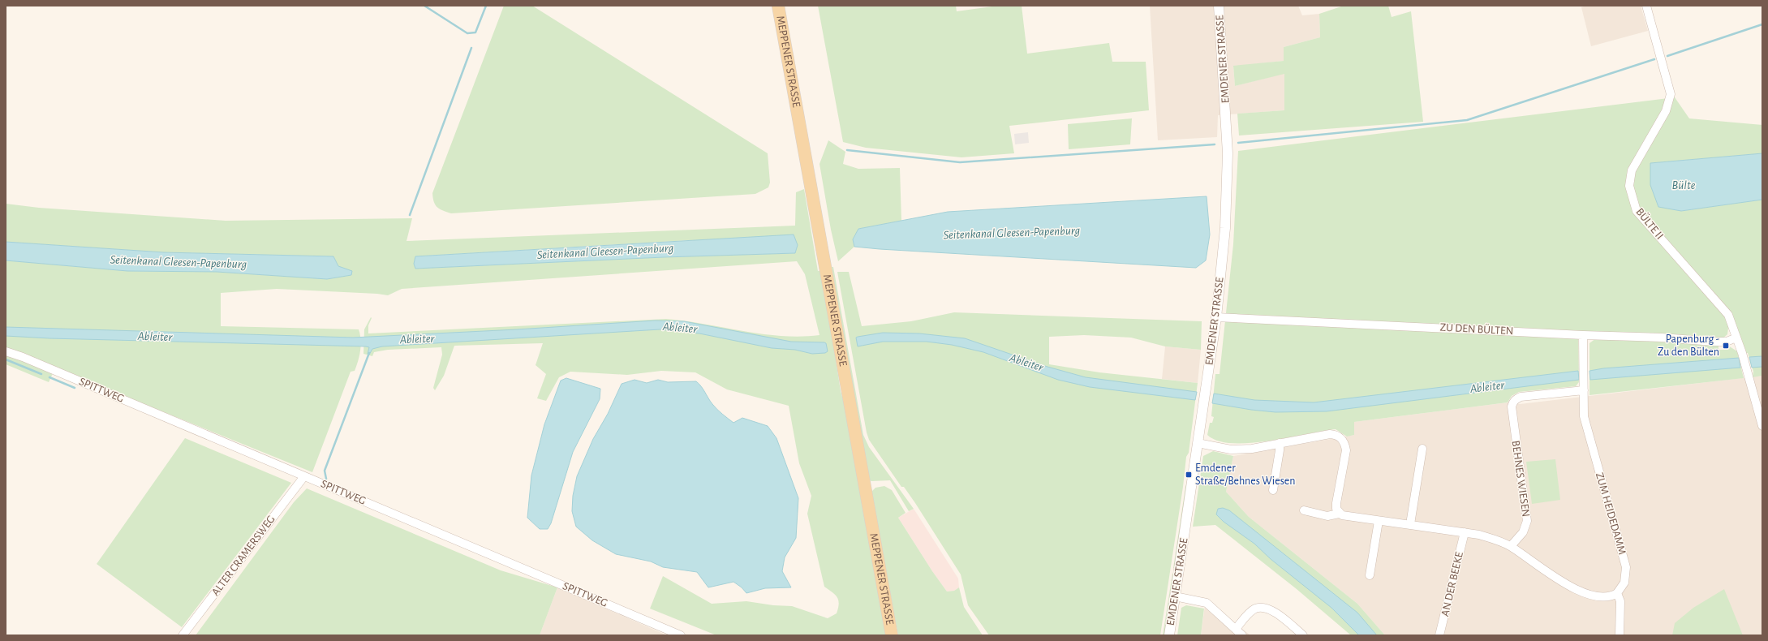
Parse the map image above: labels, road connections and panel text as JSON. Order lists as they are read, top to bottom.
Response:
{
  "streets": {
    "main road": ["MEPPENER STRASSE"],
    "street": [
      "EMDENER STRASSE",
      "BÜLTE II",
      "ZU DEN BÜLTEN",
      "SPITTWEG",
      "BEHNES WIESEN",
      "ZUM HEIDEDAMM",
      "ALTER CRAMERSWEG",
      "AN DER BEEKE"
    ]
  },
  "crossings": [
    ["EMDENER STRASSE", "ZU DEN BÜLTEN"],
    ["BÜLTE II", "ZU DEN BÜLTEN"],
    ["ZU DEN BÜLTEN", "ZUM HEIDEDAMM"],
    ["SPITTWEG", "ALTER CRAMERSWEG"],
    ["BEHNES WIESEN", "ZUM HEIDEDAMM"]
  ],
  "water": ["Bülte", "Seitenkanal Gleesen-Papenburg", "Ableiter"],
  "places": {
    "transit": ["Papenburg - Zu den Bülten", "Emdener Straße/Behnes Wiesen"]
  }
}
